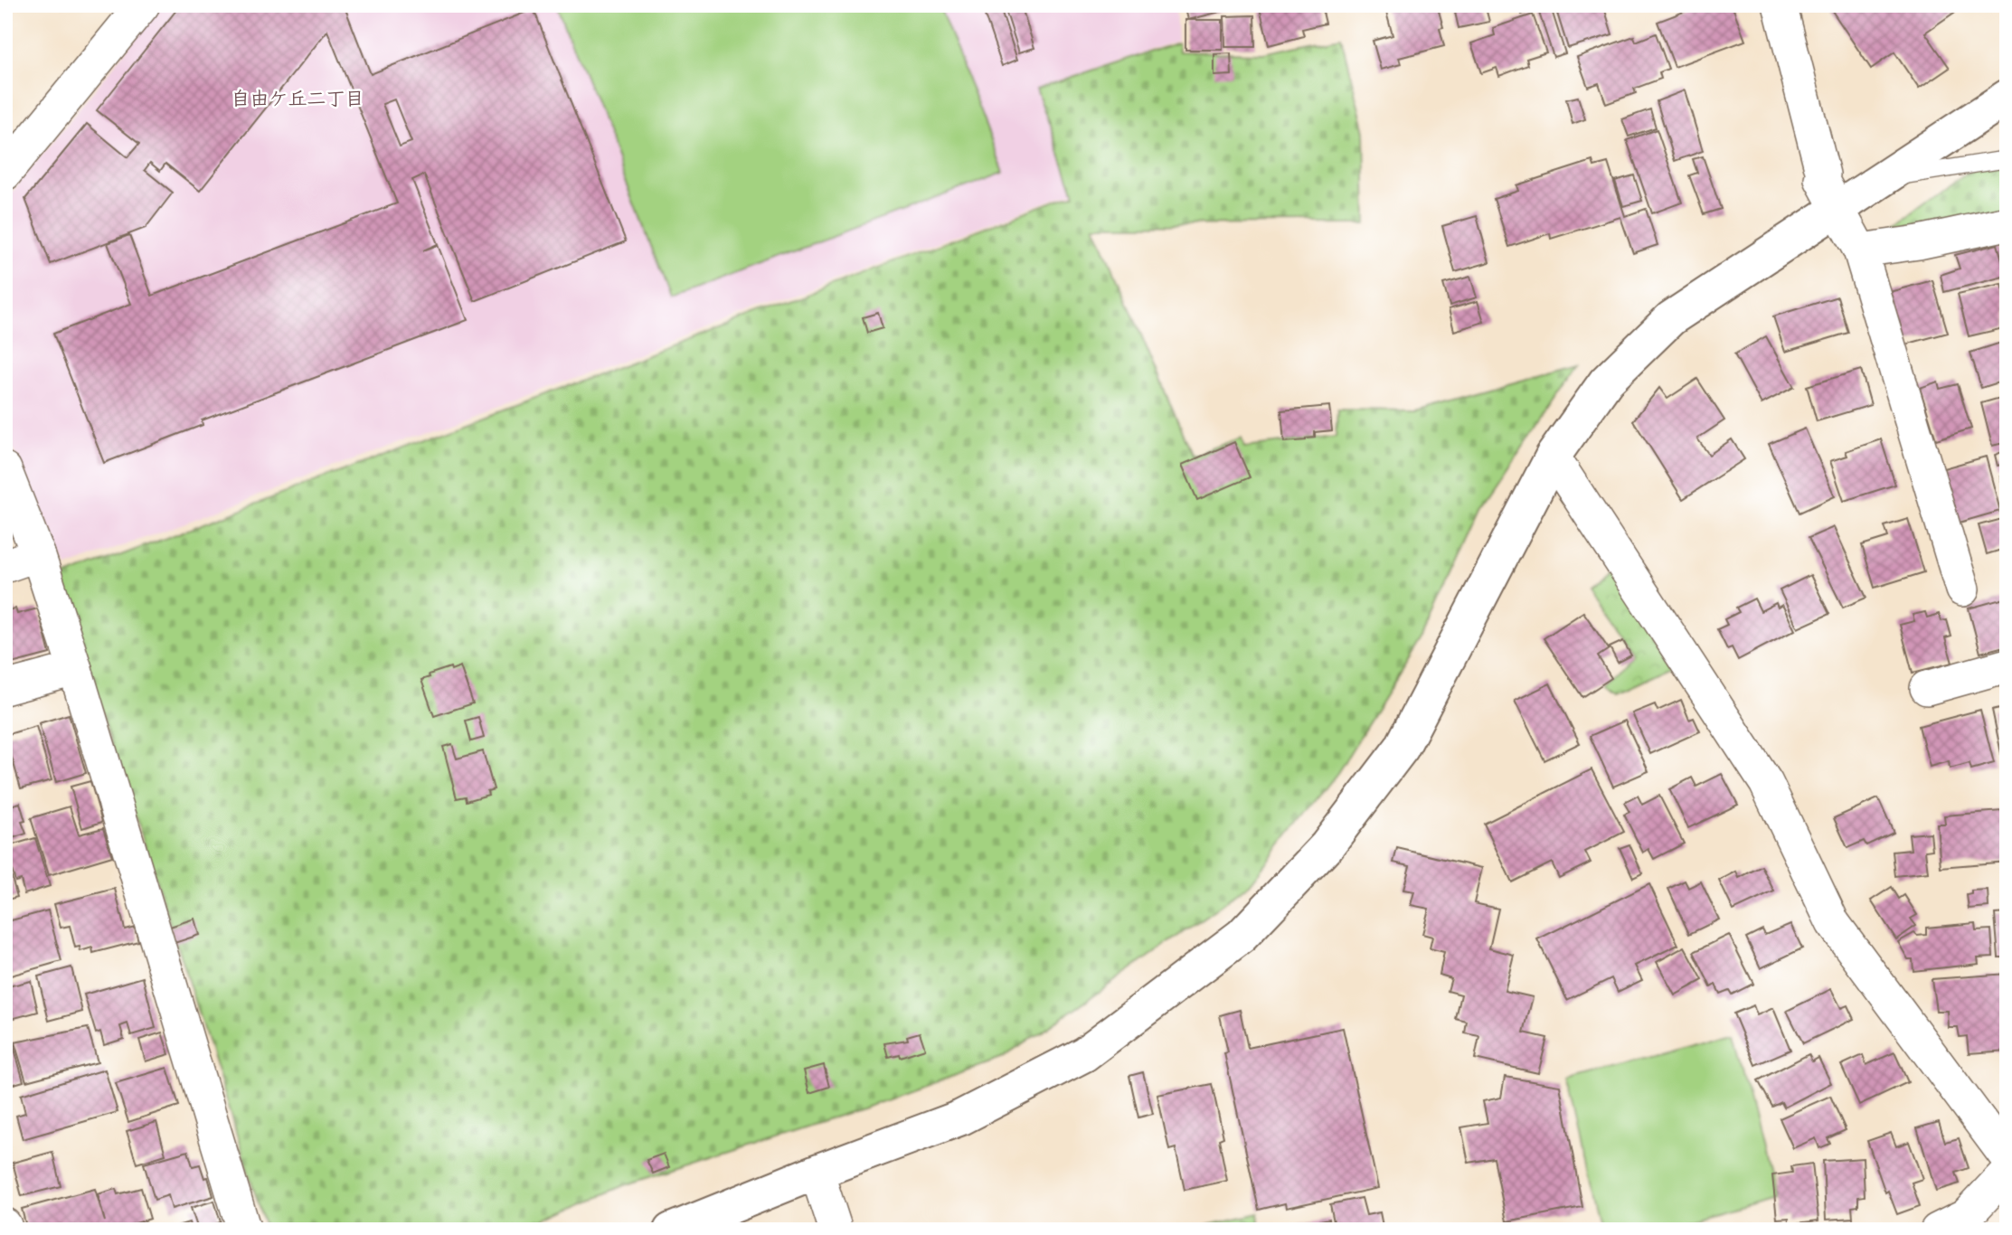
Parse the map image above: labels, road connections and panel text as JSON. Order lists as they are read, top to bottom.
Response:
{
  "districts": ["自由ケ丘二丁目"]
}
